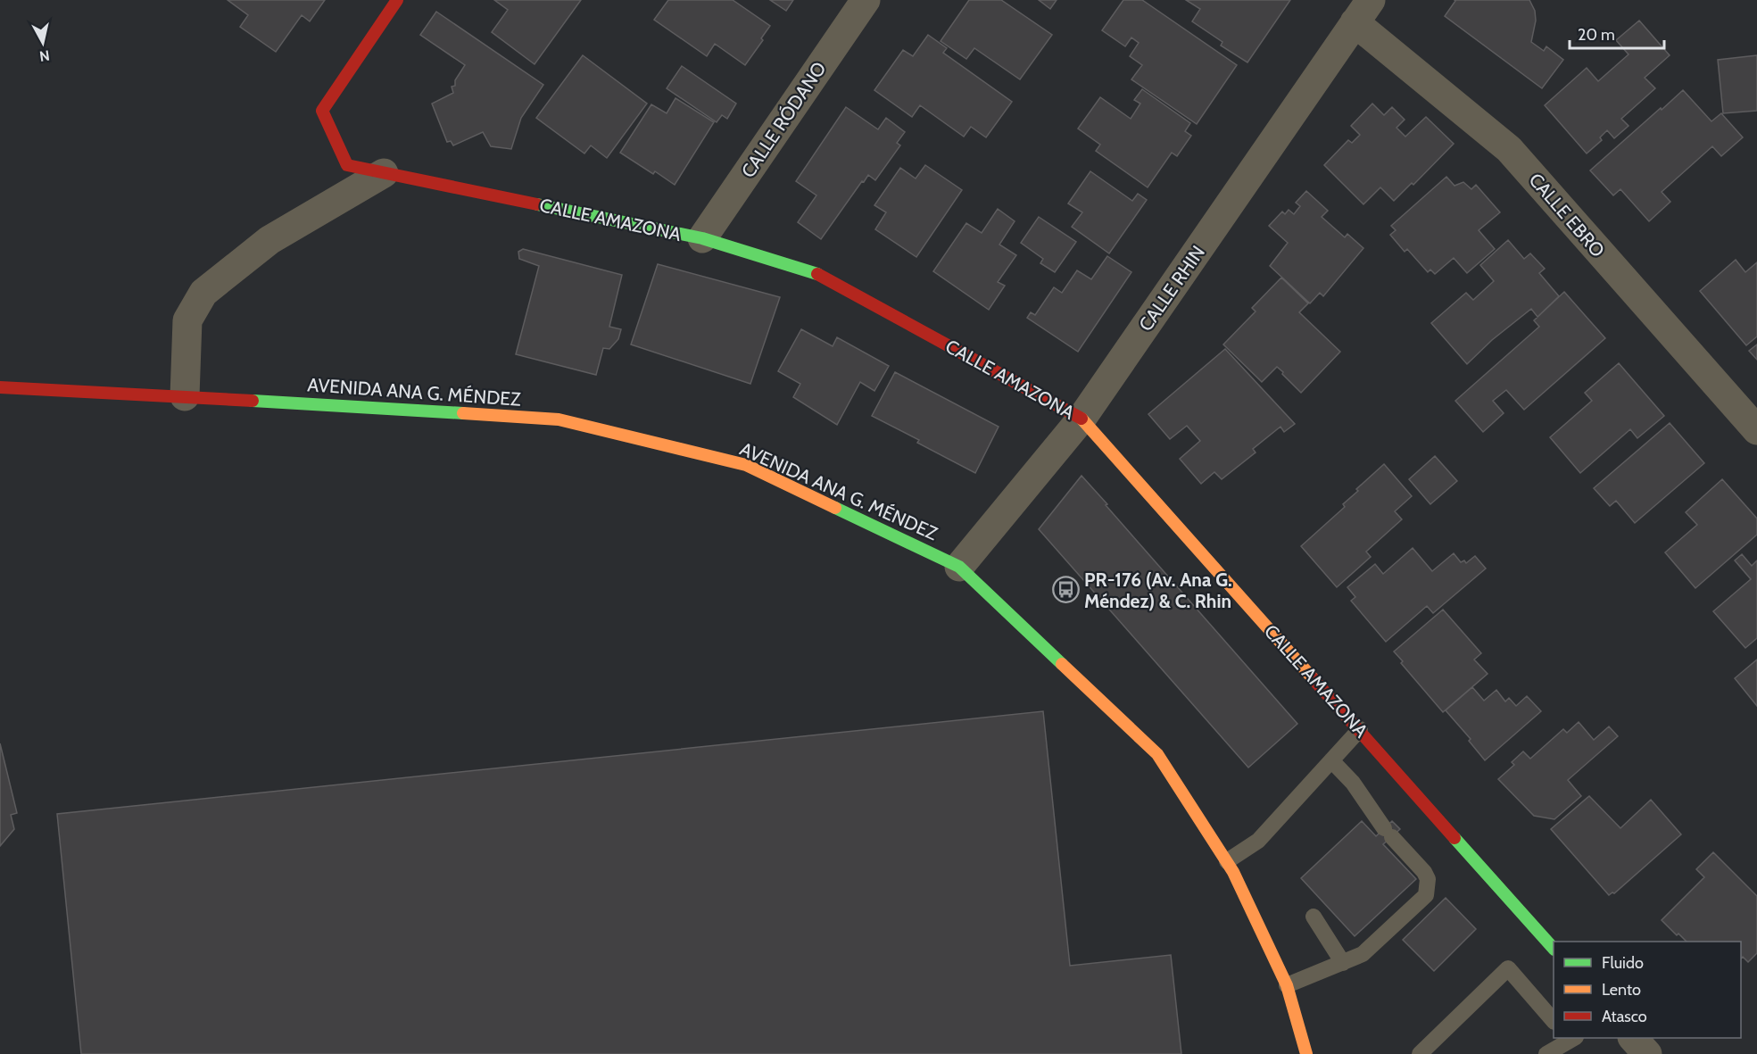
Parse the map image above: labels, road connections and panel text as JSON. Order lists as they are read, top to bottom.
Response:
{
  "streets": {
    "street": [
      "CALLE RÓDANO",
      "CALLE EBRO",
      "CALLE AMAZONA",
      "CALLE RHIN",
      "AVENIDA ANA G. MÉNDEZ"
    ]
  },
  "crossings": [
    ["CALLE RÓDANO", "CALLE AMAZONA"],
    ["CALLE EBRO", "CALLE RHIN"],
    ["CALLE AMAZONA", "CALLE RHIN"],
    ["CALLE RHIN", "AVENIDA ANA G. MÉNDEZ"]
  ],
  "places": {
    "bus stop": ["PR-176 (Av. Ana G. Méndez) & C. Rhin"]
  },
  "legend": ["Fluido", "Lento", "Atasco"],
  "scale_bar": "20 m",
  "north": "bottom"
}
